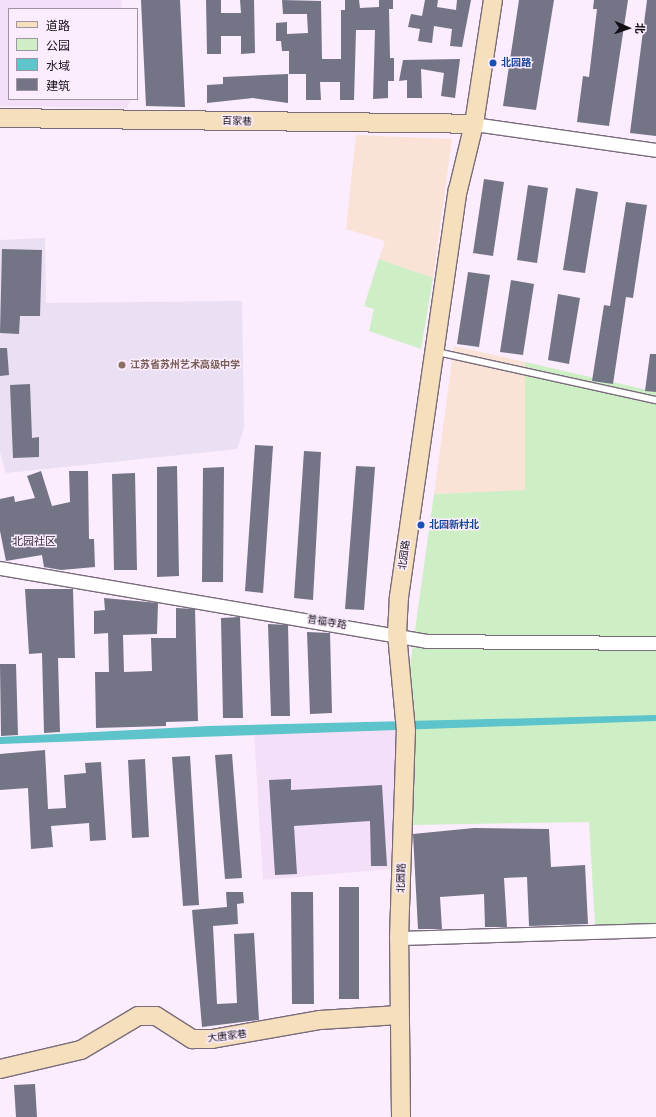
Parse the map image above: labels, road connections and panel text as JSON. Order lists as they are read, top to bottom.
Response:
{
  "streets": {
    "street": [
      "百家巷",
      "北园路",
      "普福寺路",
      "大唐家巷"
    ]
  },
  "crossings": [
    ["百家巷", "北园路"],
    ["北园路", "普福寺路"],
    ["北园路", "大唐家巷"]
  ],
  "districts": ["北园社区"],
  "places": ["北园路", "江苏省苏州艺术高级中学", "北园新村北"],
  "legend": [
    "道路",
    "公园",
    "水域",
    "建筑"
  ],
  "north": "right"
}
